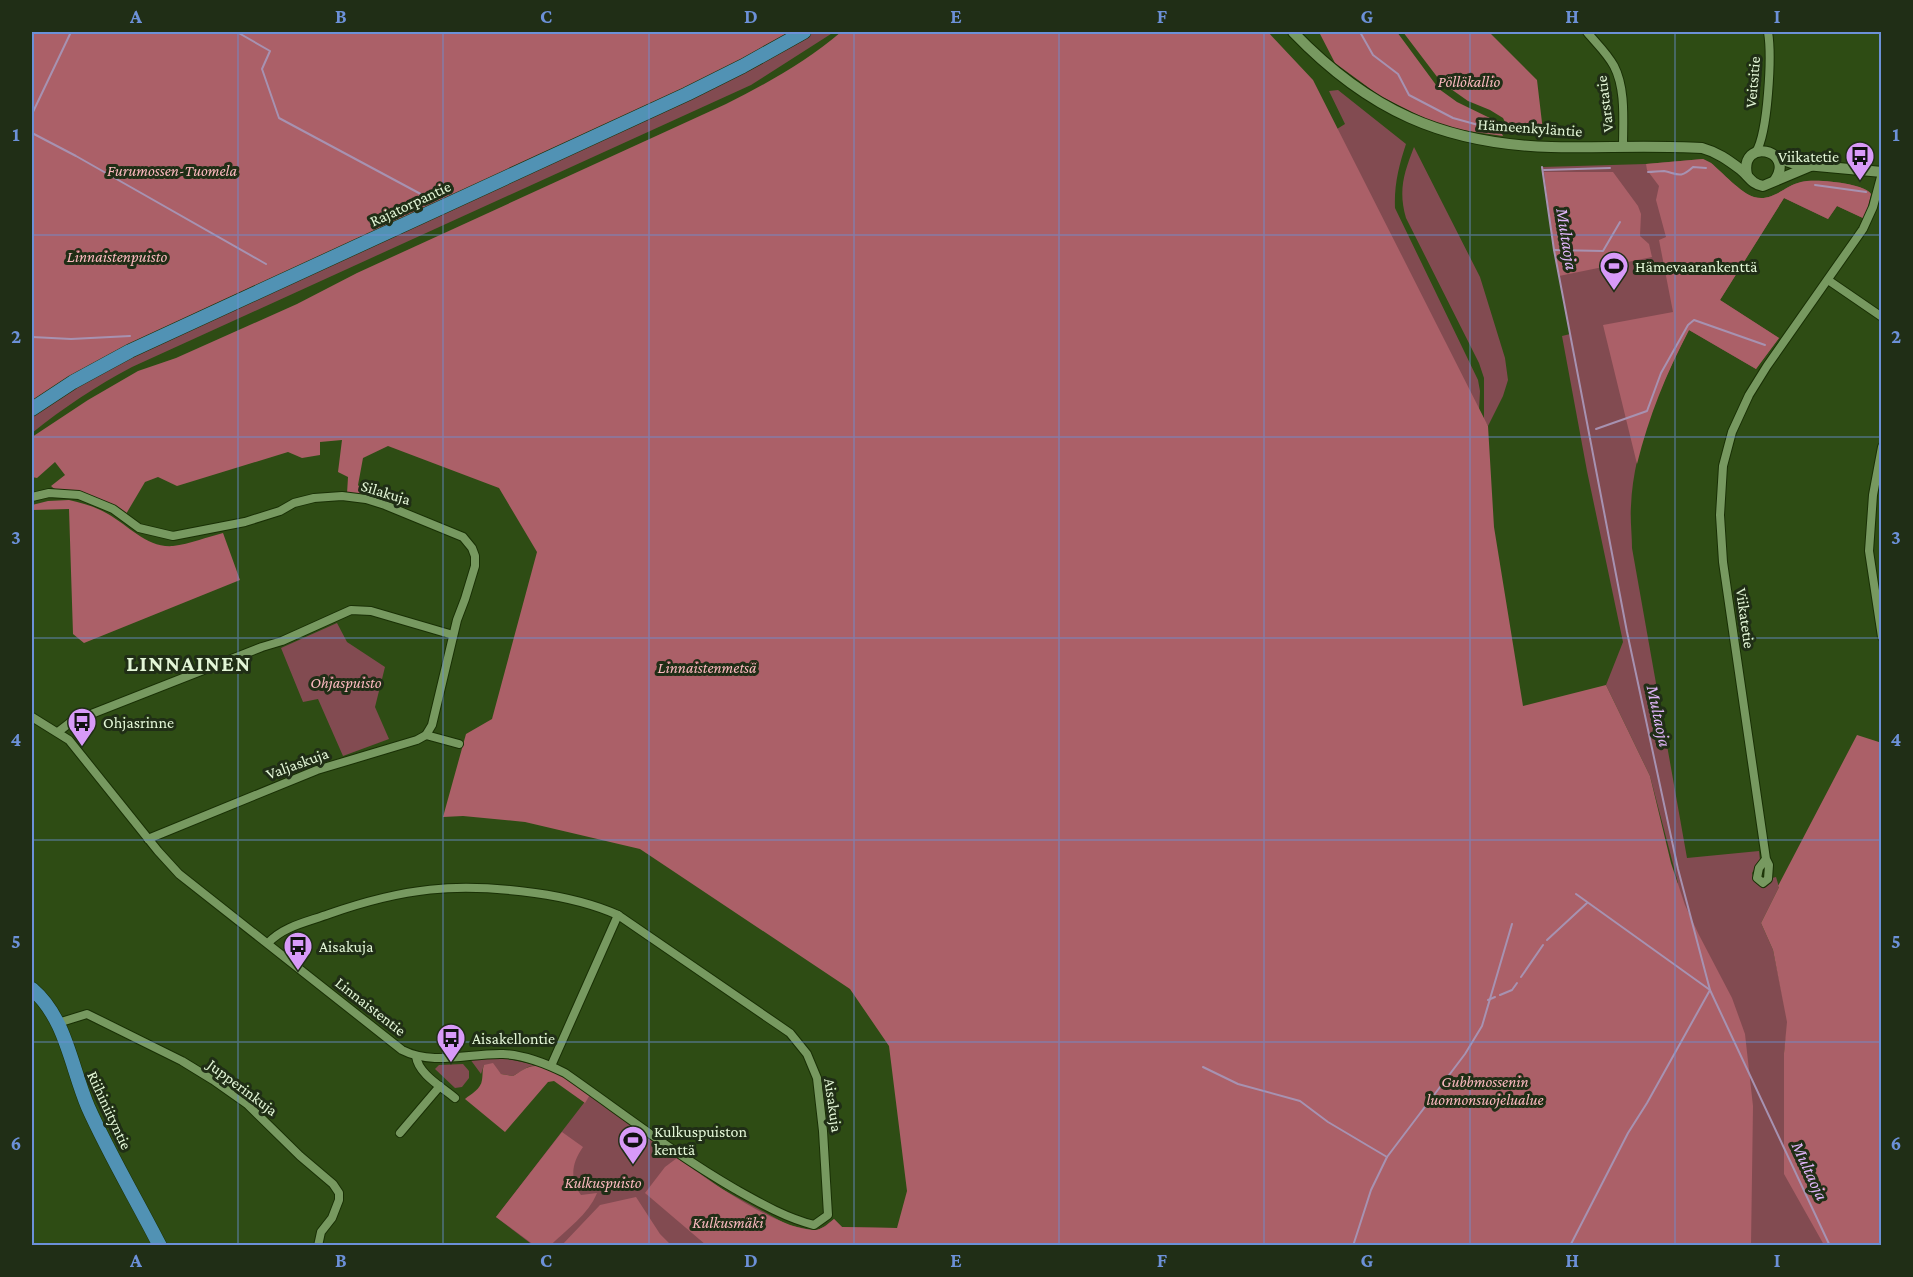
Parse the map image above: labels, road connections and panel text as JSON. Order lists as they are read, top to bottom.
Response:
{
  "streets": {
    "main road": ["Rajatorpantie", "Riihiniityntie"],
    "street": [
      "Veitsitie",
      "Varstatie",
      "Hämeenkyläntie",
      "Silakuja",
      "Viikatetie",
      "Valjaskuja",
      "Linnaistentie",
      "Jupperinkuja",
      "Aisakuja"
    ]
  },
  "crossings": [
    ["Veitsitie", "Hämeenkyläntie"],
    ["Varstatie", "Hämeenkyläntie"],
    ["Silakuja", "Valjaskuja"],
    ["Valjaskuja", "Linnaistentie"],
    ["Linnaistentie", "Aisakuja"],
    ["Jupperinkuja", "Riihiniityntie"]
  ],
  "districts": ["LINNAINEN"],
  "water": ["Multaoja"],
  "parks": [
    "Pöllökallio",
    "Furumossen-Tuomela",
    "Linnaistenpuisto",
    "Linnaistenmetsä",
    "Ohjaspuisto",
    "Gubbmossenin luonnonsuojelualue",
    "Kulkuspuisto",
    "Kulkusmäki"
  ],
  "places": {
    "bus stop": [
      "Viikatetie",
      "Ohjasrinne",
      "Aisakuja",
      "Aisakellontie"
    ],
    "sports": ["Hämevaarankenttä", "Kulkuspuiston kenttä"]
  },
  "grid": {
    "columns": [
      "A",
      "B",
      "C",
      "D",
      "E",
      "F",
      "G",
      "H",
      "I"
    ],
    "rows": [
      "1",
      "2",
      "3",
      "4",
      "5",
      "6"
    ]
  }
}
